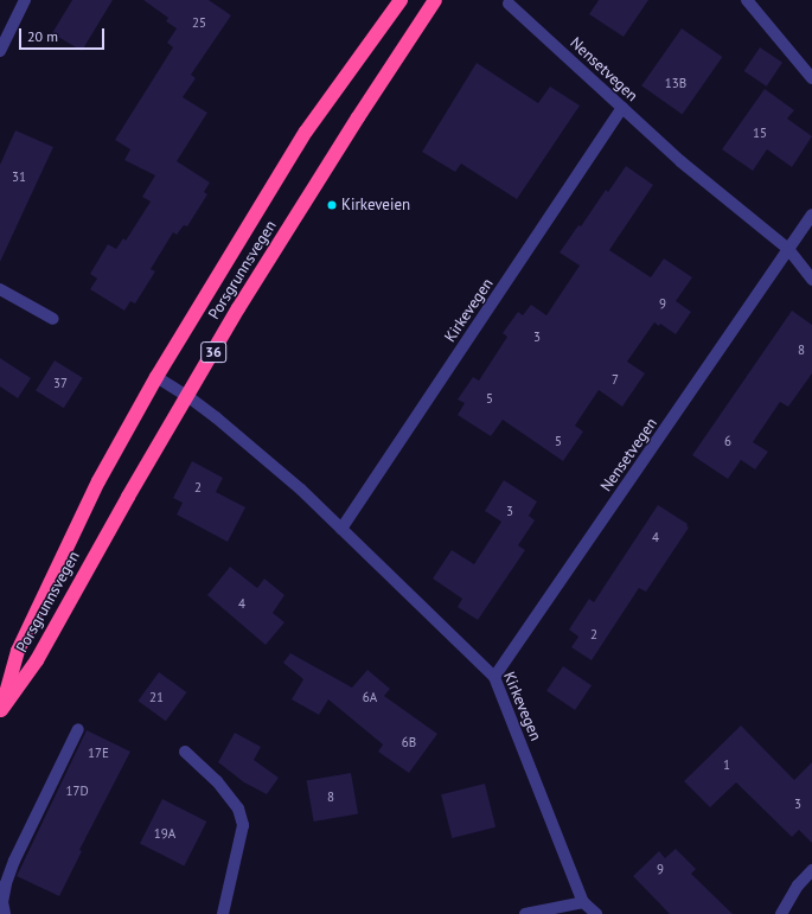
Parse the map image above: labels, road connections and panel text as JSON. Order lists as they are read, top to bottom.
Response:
{
  "streets": {
    "highway": ["Porsgrunnsvegen", "36"],
    "street": ["Nensetvegen", "Kirkevegen"]
  },
  "crossings": [
    ["Nensetvegen", "Kirkevegen"],
    ["Porsgrunnsvegen", "Kirkevegen"]
  ],
  "places": ["Kirkeveien"],
  "house_numbers": [
    "25",
    "13B",
    "15",
    "31",
    "9",
    "3",
    "8",
    "7",
    "37",
    "5",
    "5",
    "6",
    "2",
    "3",
    "4",
    "4",
    "2",
    "21",
    "6A",
    "6B",
    "17E",
    "1",
    "17D",
    "8",
    "3",
    "19A",
    "9"
  ],
  "scale_bar": "20 m"
}
